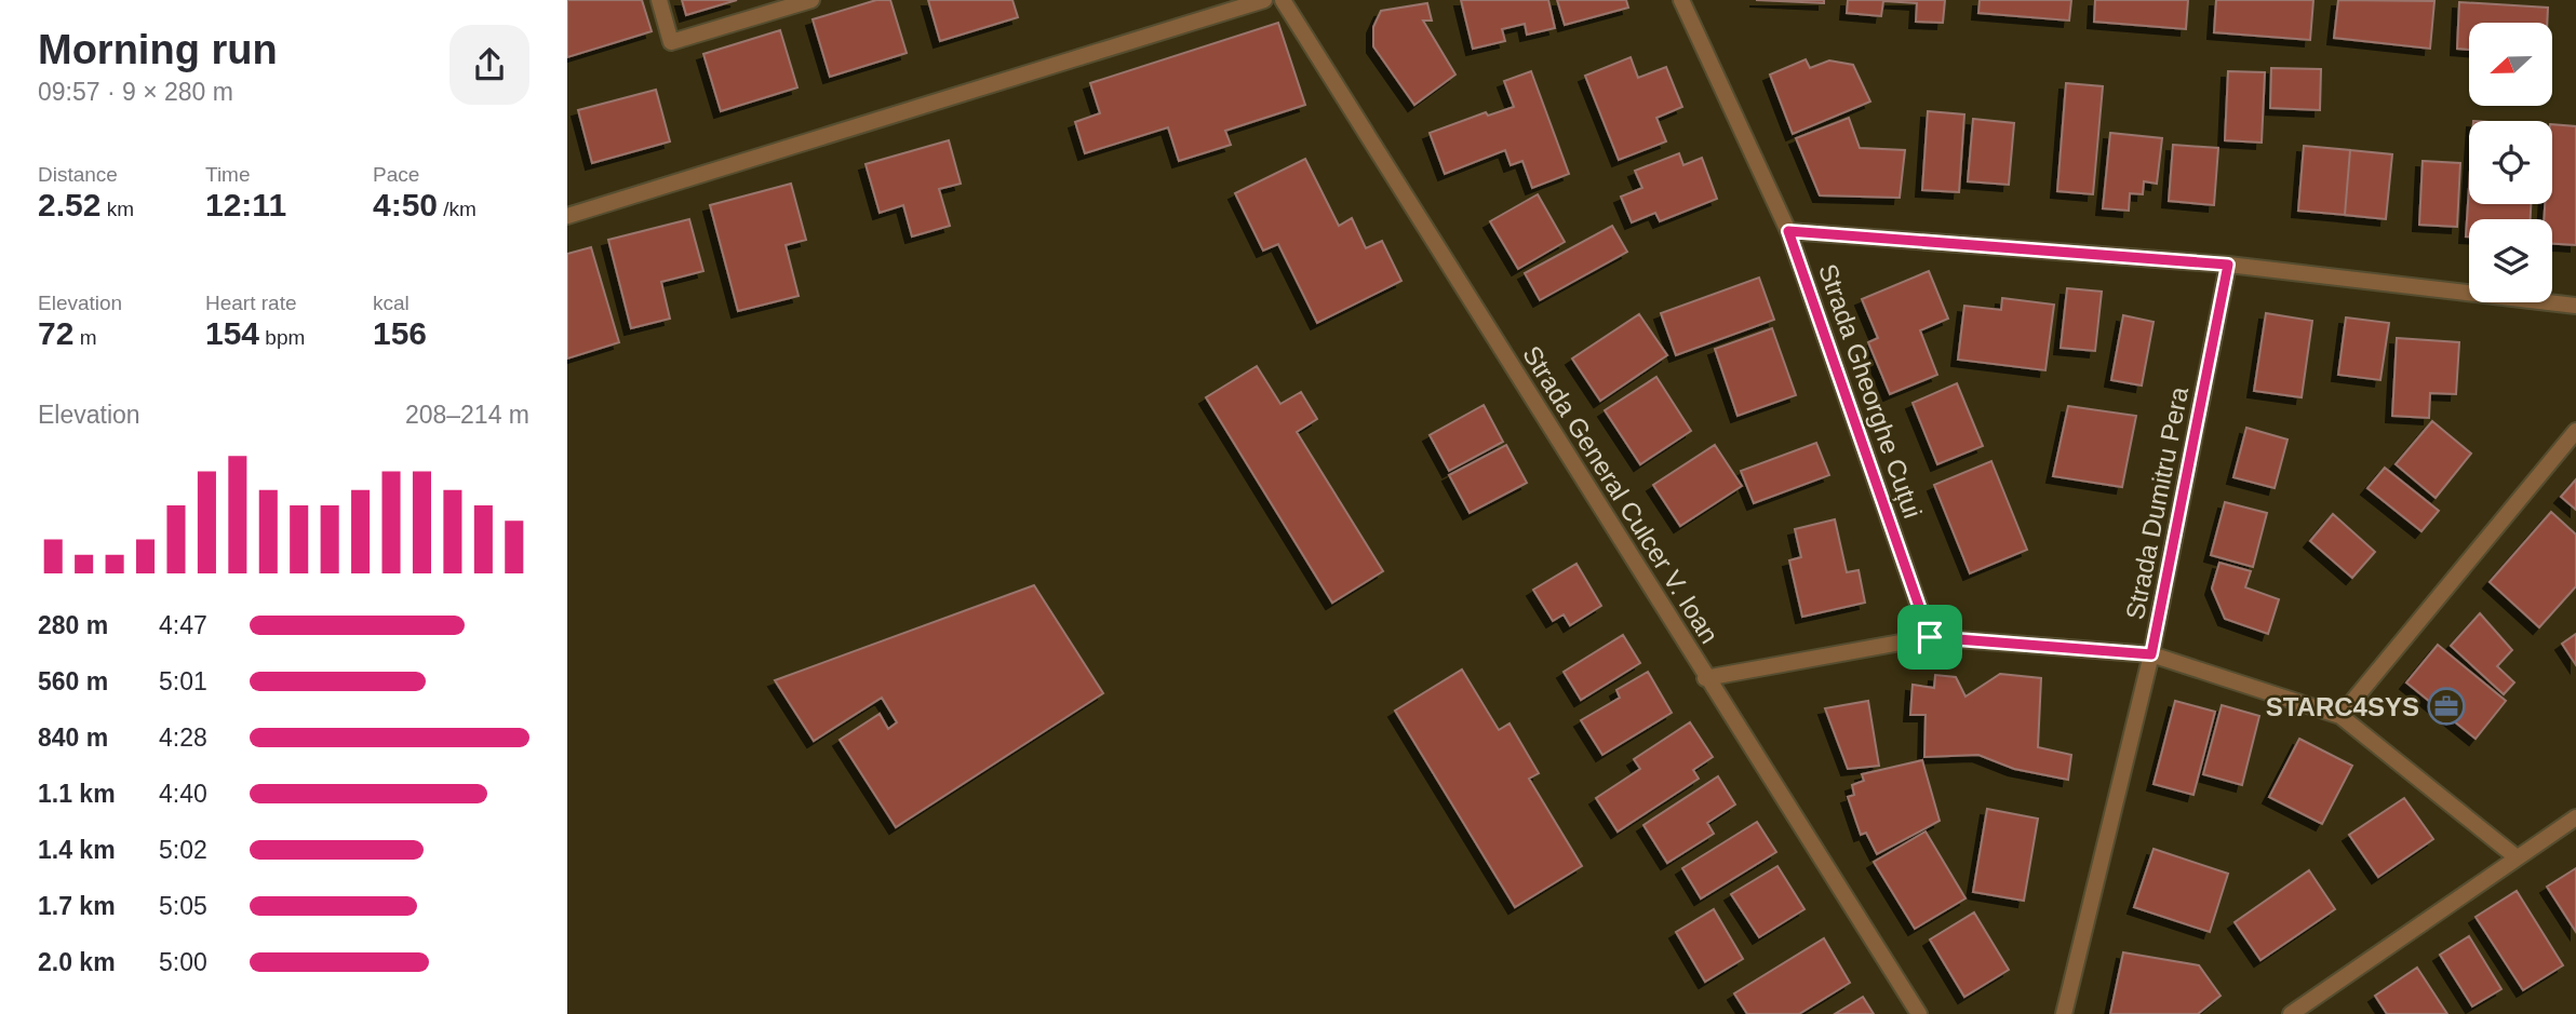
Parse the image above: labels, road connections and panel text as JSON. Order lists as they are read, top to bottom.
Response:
{
  "streets": {
    "street": ["Strada Gheorghe Cuțui", "Strada General Culcer V. Ioan", "Strada Dumitru Pera"]
  },
  "places": {
    "office": ["STARC4SYS"]
  },
  "north": "left",
  "page": {
    "heading": ["Morning run", "09:57 · 9 × 280 m"],
    "stats": [
      ["Distance", "2.52 km"],
      ["Time", "12:11"],
      ["Pace", "4:50 /km"],
      ["Elevation", "72 m"],
      ["Heart rate", "154 bpm"],
      ["kcal", "156"]
    ],
    "chart": ["Elevation", "208–214 m"],
    "list": [
      {
        "name": "280 m",
        "note": "4:47"
      },
      {
        "name": "560 m",
        "note": "5:01"
      },
      {
        "name": "840 m",
        "note": "4:28"
      },
      {
        "name": "1.1 km",
        "note": "4:40"
      },
      {
        "name": "1.4 km",
        "note": "5:02"
      },
      {
        "name": "1.7 km",
        "note": "5:05"
      },
      {
        "name": "2.0 km",
        "note": "5:00"
      }
    ]
  }
}
